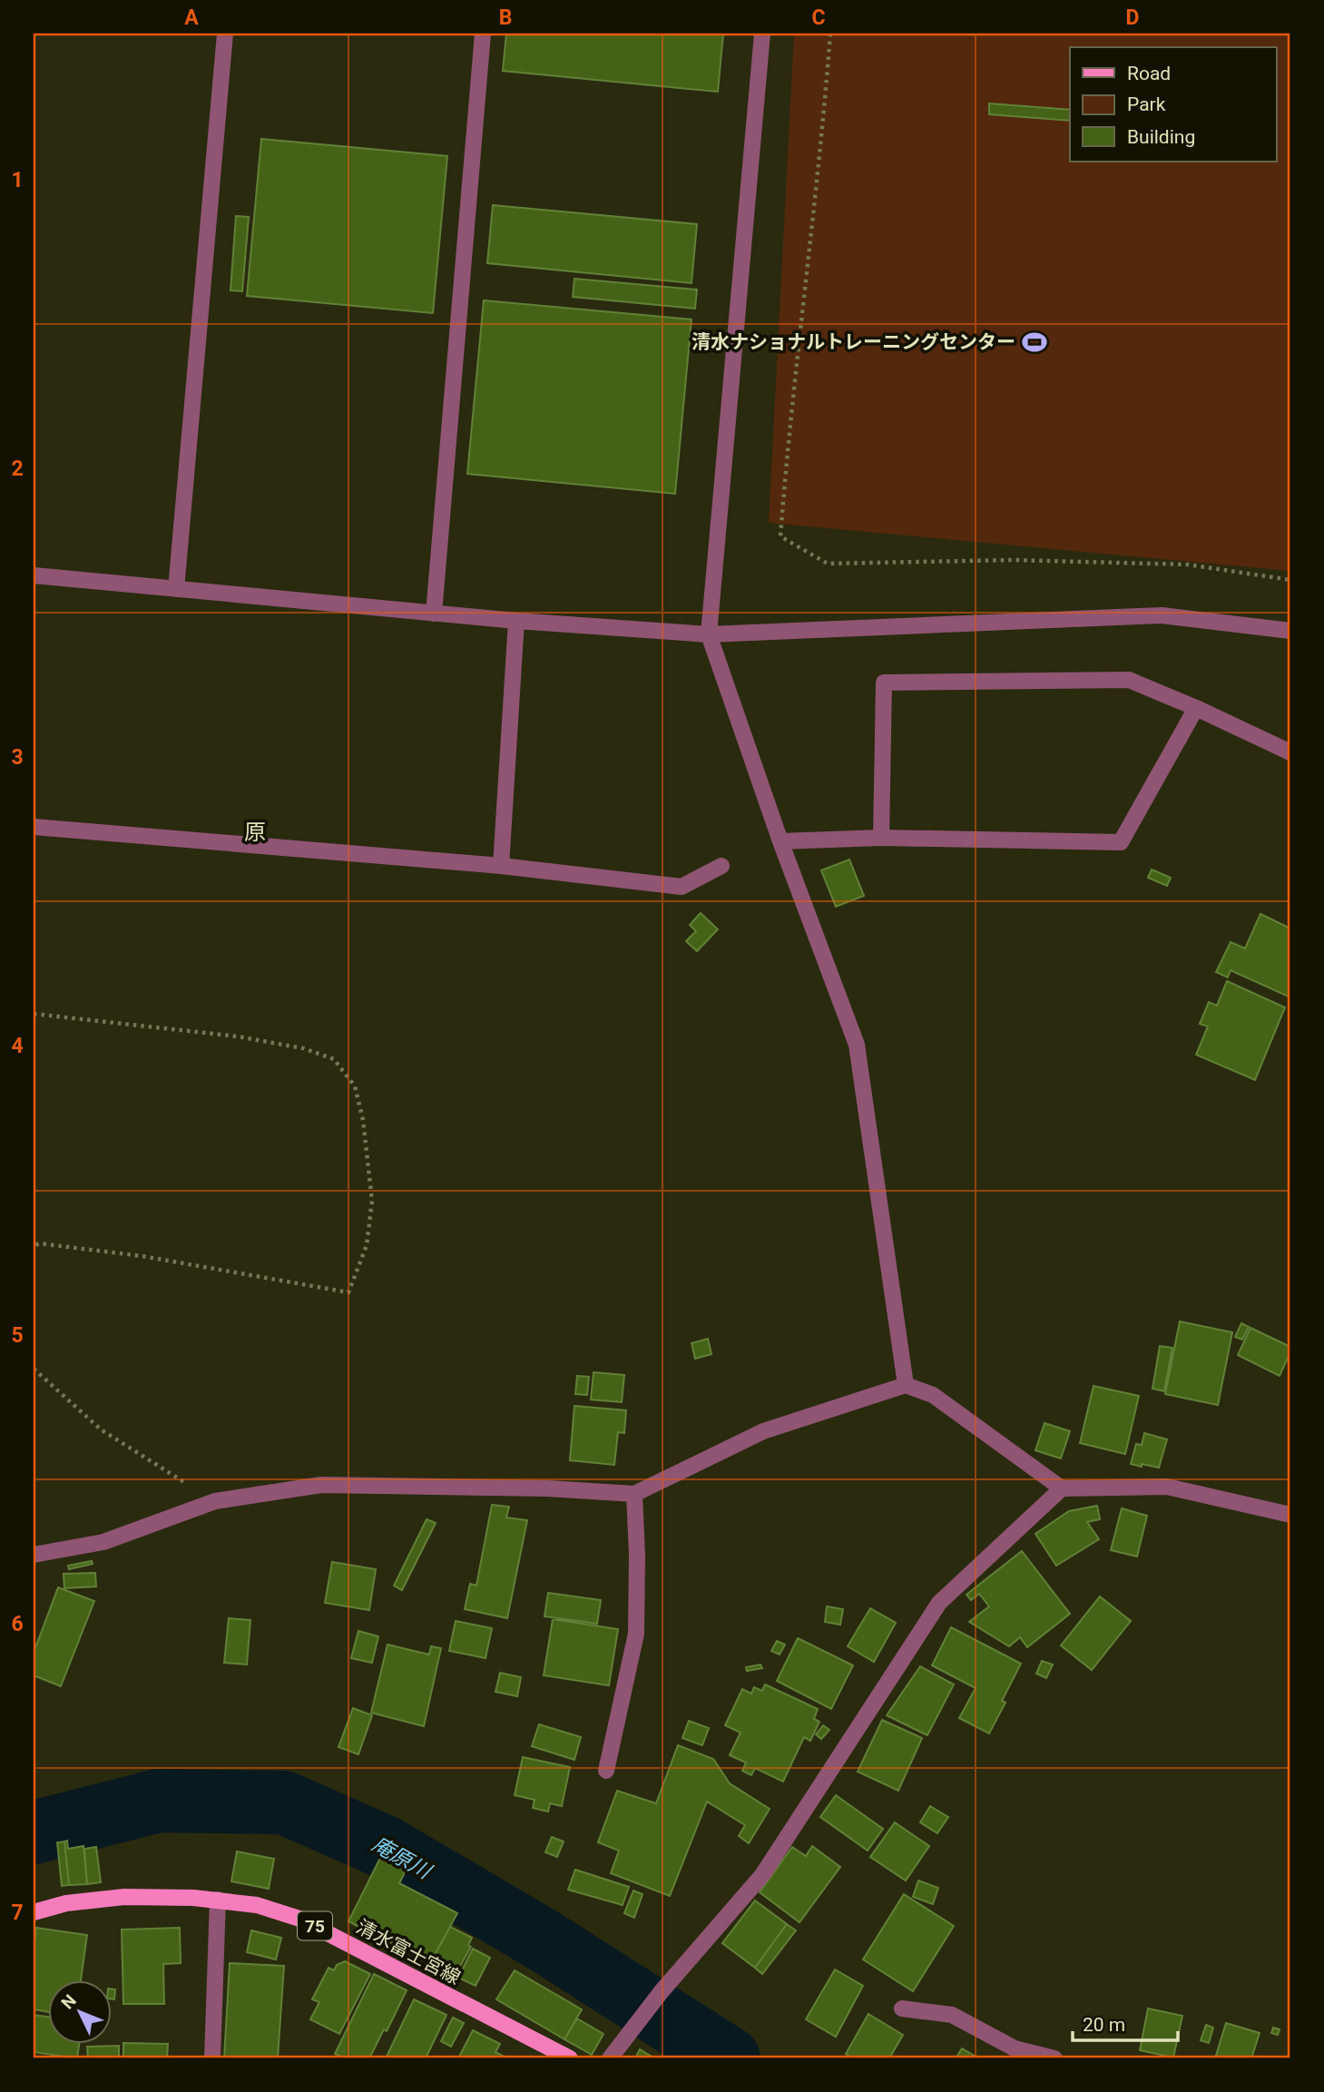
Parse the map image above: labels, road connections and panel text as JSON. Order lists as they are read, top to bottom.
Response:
{
  "streets": {
    "main road": ["75", "清水富士宮線"]
  },
  "districts": ["原"],
  "water": ["庵原川"],
  "places": {
    "sports": ["清水ナショナルトレーニングセンター"]
  },
  "legend": ["Road", "Park", "Building"],
  "scale_bar": "20 m",
  "north": "top left",
  "grid": {
    "columns": [
      "A",
      "B",
      "C",
      "D"
    ],
    "rows": [
      "1",
      "2",
      "3",
      "4",
      "5",
      "6",
      "7"
    ]
  }
}
